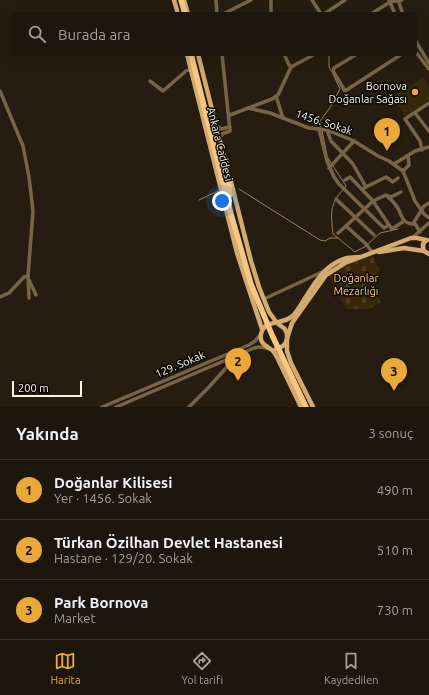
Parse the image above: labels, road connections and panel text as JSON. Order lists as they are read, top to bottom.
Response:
{
  "streets": {
    "highway": ["Ankara Caddesi"],
    "street": ["1456. Sokak", "129. Sokak"]
  },
  "crossings": [
    ["Ankara Caddesi", "129. Sokak"]
  ],
  "parks": ["Doğanlar Mezarlığı"],
  "places": ["Bornova Doğanlar Sağası"],
  "scale_bar": "200 m",
  "page": {
    "search": "Burada ara",
    "pins": ["1", "2", "3"],
    "scale": "200 m",
    "heading": ["Yakında", "3 sonuç"],
    "list": [
      {
        "mark": "1",
        "name": "Doğanlar Kilisesi",
        "note": "Yer · 1456. Sokak",
        "value": "490 m"
      },
      {
        "mark": "2",
        "name": "Türkan Özilhan Devlet Hastanesi",
        "note": "Hastane · 129/20. Sokak",
        "value": "510 m"
      },
      {
        "mark": "3",
        "name": "Park Bornova",
        "note": "Market",
        "value": "730 m"
      }
    ],
    "nav": ["Harita", "Yol tarifi", "Kaydedilen"]
  }
}
